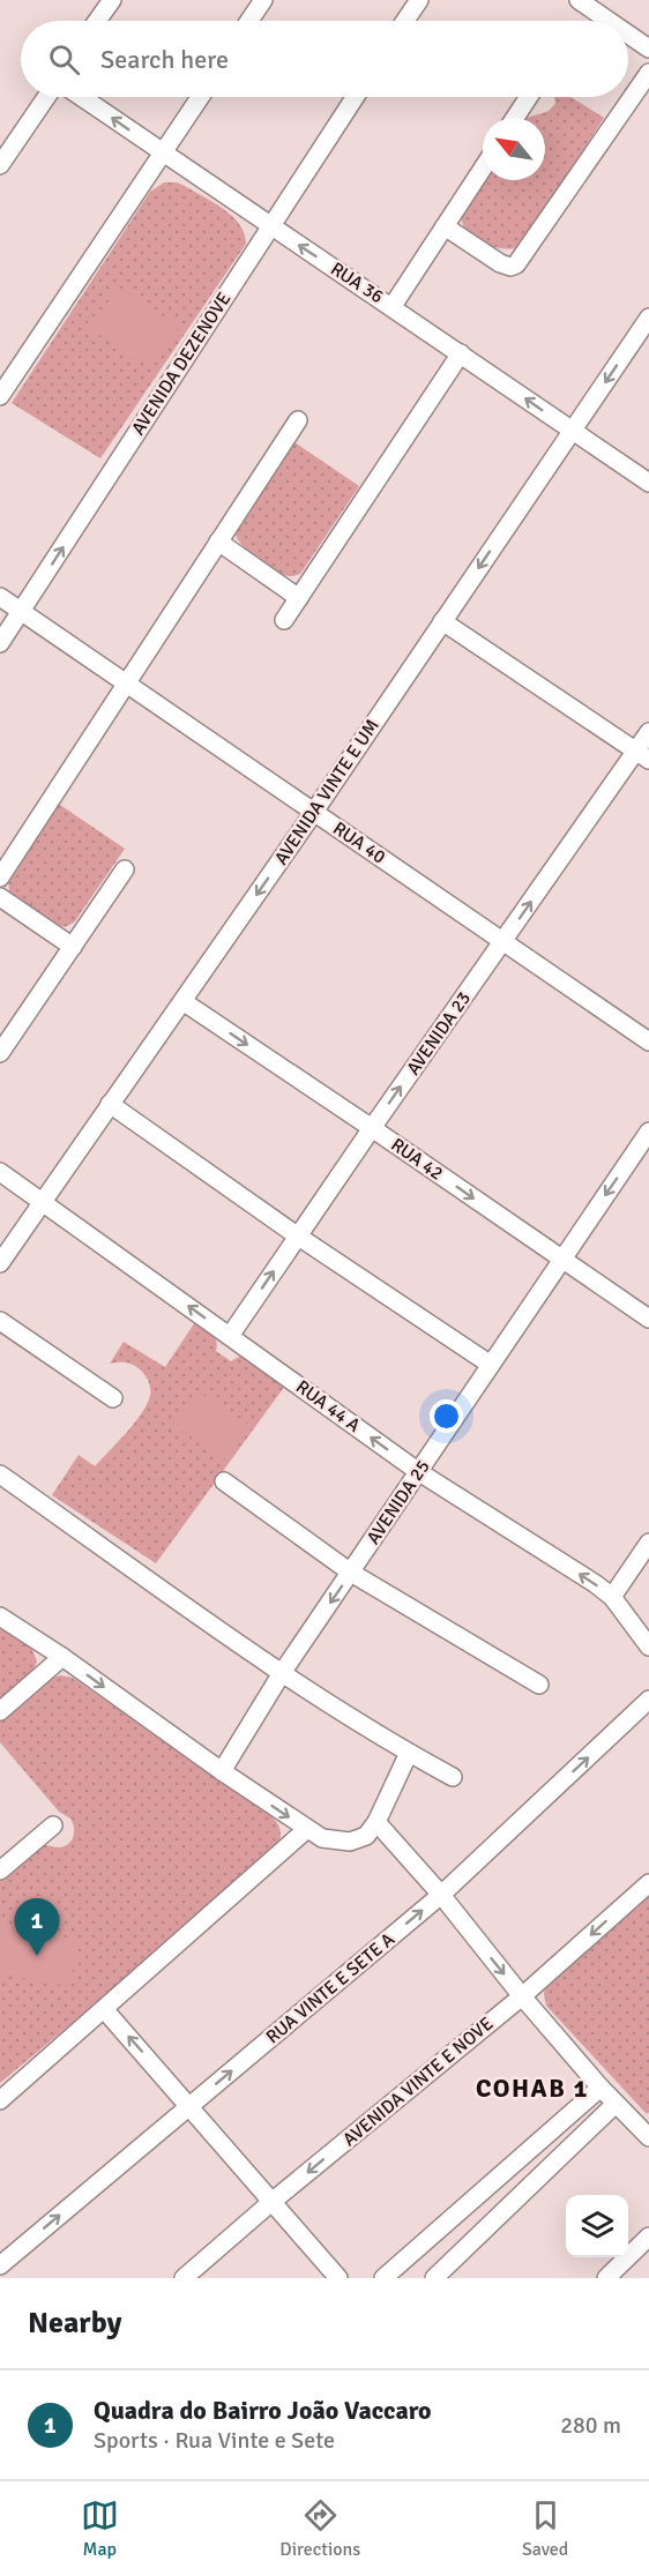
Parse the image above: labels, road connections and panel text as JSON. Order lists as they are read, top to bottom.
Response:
{
  "streets": {
    "street": [
      "RUA 36",
      "AVENIDA DEZENOVE",
      "AVENIDA VINTE E UM",
      "RUA 40",
      "AVENIDA 23",
      "RUA 42",
      "RUA 44 A",
      "AVENIDA 25",
      "RUA VINTE E SETE A",
      "AVENIDA VINTE E NOVE"
    ]
  },
  "crossings": [
    ["RUA 36", "AVENIDA DEZENOVE"],
    ["RUA 36", "AVENIDA VINTE E UM"],
    ["AVENIDA DEZENOVE", "RUA 40"],
    ["AVENIDA VINTE E UM", "RUA 40"],
    ["AVENIDA VINTE E UM", "RUA 42"],
    ["AVENIDA VINTE E UM", "RUA 44 A"],
    ["RUA 40", "AVENIDA 23"],
    ["AVENIDA 23", "RUA 42"],
    ["AVENIDA 23", "RUA 44 A"],
    ["RUA 42", "AVENIDA 25"],
    ["RUA 44 A", "AVENIDA 25"]
  ],
  "one_way": ["RUA 36", "AVENIDA 23", "AVENIDA 25"],
  "districts": ["COHAB 1"],
  "north": "top left",
  "page": {
    "search": "Search here",
    "pins": "1",
    "heading": "Nearby",
    "list": [
      {
        "mark": "1",
        "name": "Quadra do Bairro João Vaccaro",
        "note": "Sports · Rua Vinte e Sete",
        "value": "280 m"
      }
    ],
    "nav": ["Map", "Directions", "Saved"]
  }
}
